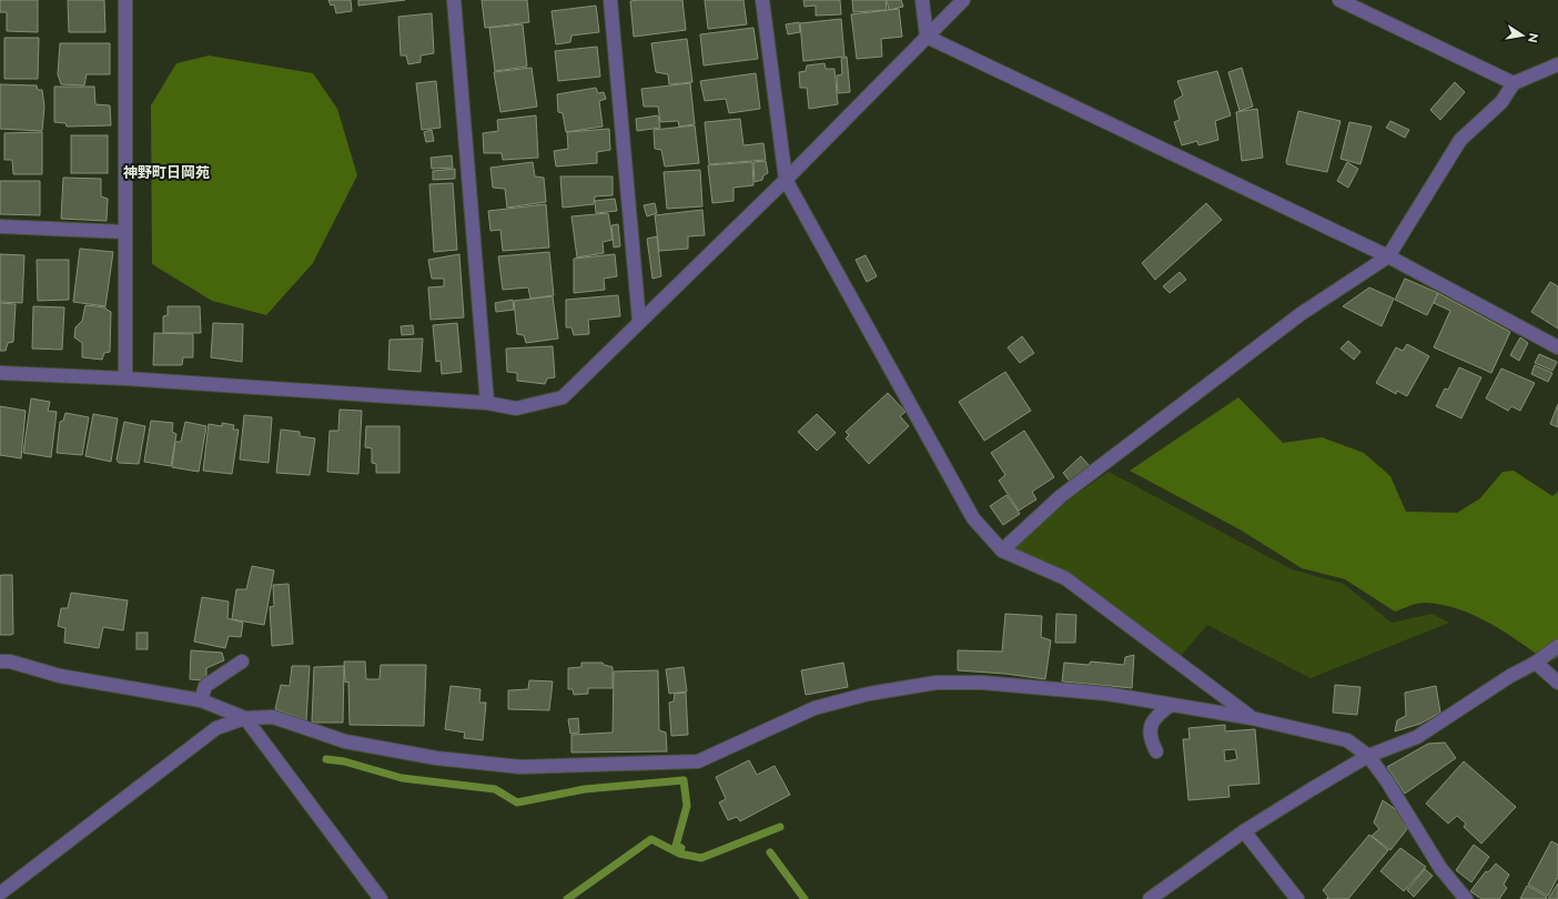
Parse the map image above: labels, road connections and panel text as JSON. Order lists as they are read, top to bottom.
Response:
{
  "districts": ["神野町日岡苑"],
  "north": "right"
}
